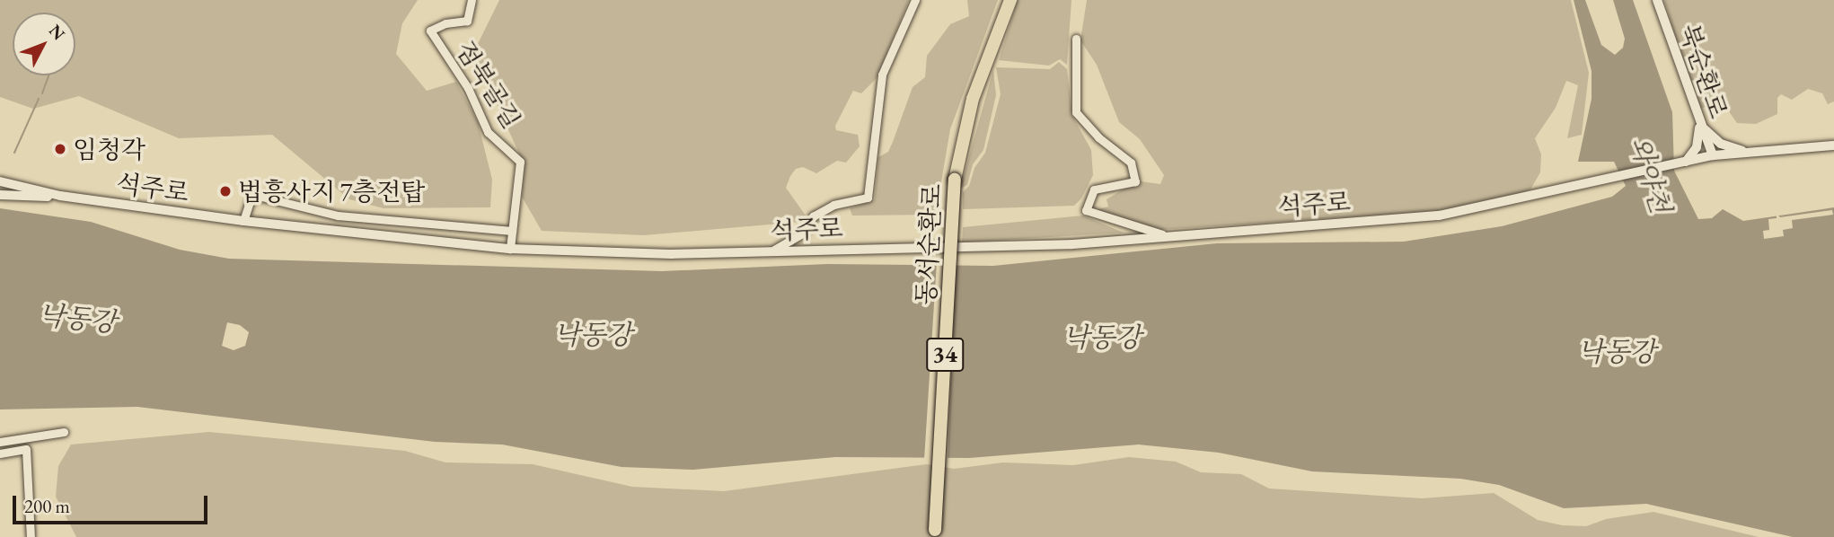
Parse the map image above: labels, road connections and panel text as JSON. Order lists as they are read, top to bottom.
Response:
{
  "streets": {
    "highway": ["동서순환로", "34"],
    "street": ["북순환로", "점북골길", "석주로"]
  },
  "crossings": [
    ["점북골길", "석주로"]
  ],
  "water": ["와야천", "낙동강"],
  "places": ["임청각", "법흥사지 7층전탑"],
  "scale_bar": "200 m",
  "north": "top right"
}
